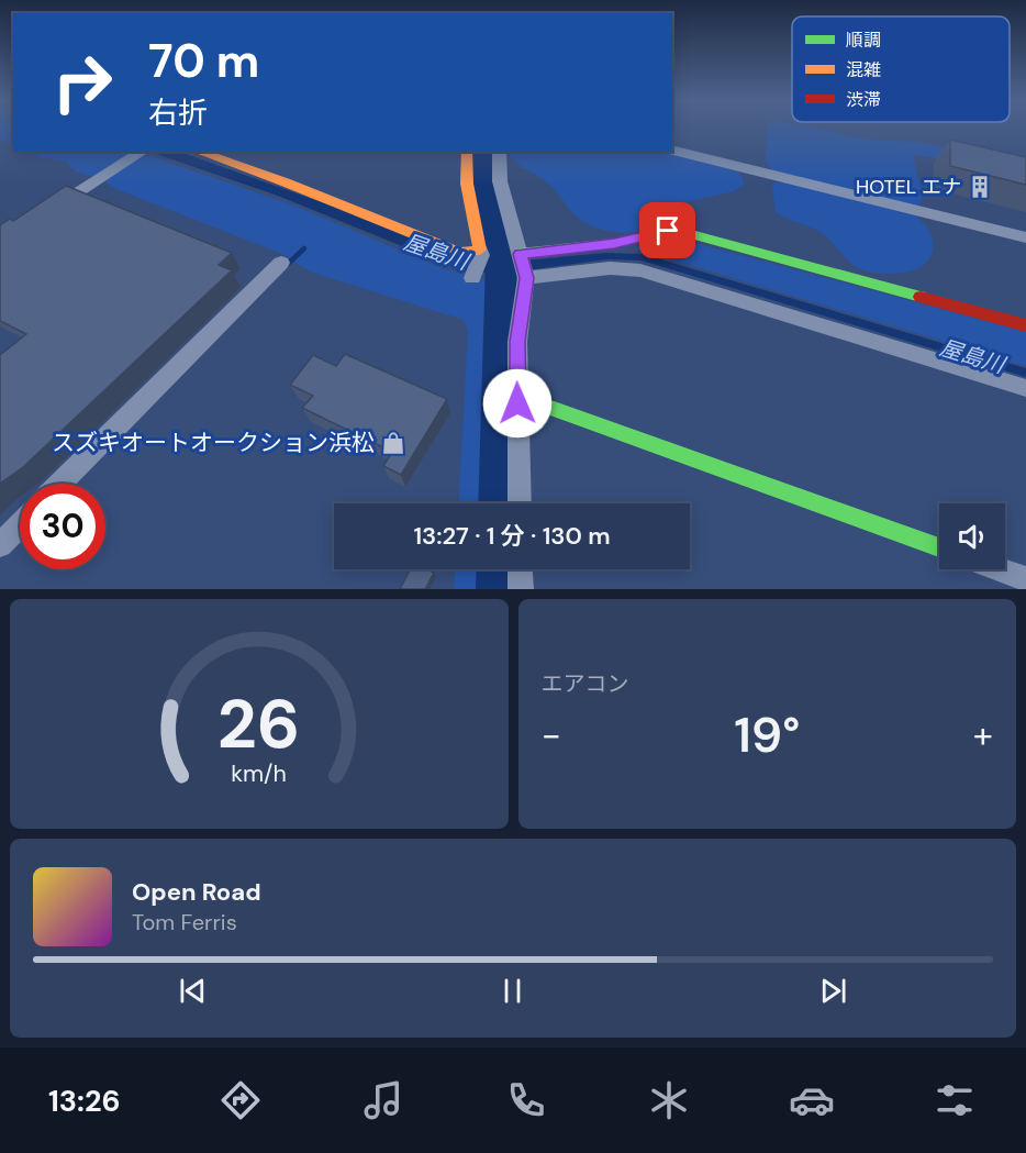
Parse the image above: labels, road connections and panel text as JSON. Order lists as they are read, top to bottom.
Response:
{
  "water": ["屋島川"],
  "places": {
    "building": ["HOTEL エナ"],
    "shop": ["スズキオートオークション浜松"]
  },
  "legend": ["順調", "混雑", "渋滞"],
  "page": {
    "turn": ["70 m", "右折"],
    "limit": "30",
    "trip": "13:27 · 1 分 · 130 m",
    "tile": "エアコン",
    "heat": ["−", "19°", "+"],
    "song": ["Open Road", "Tom Ferris"],
    "tabs": "13:26",
    "gauge": ["26", "km/h"]
  }
}
